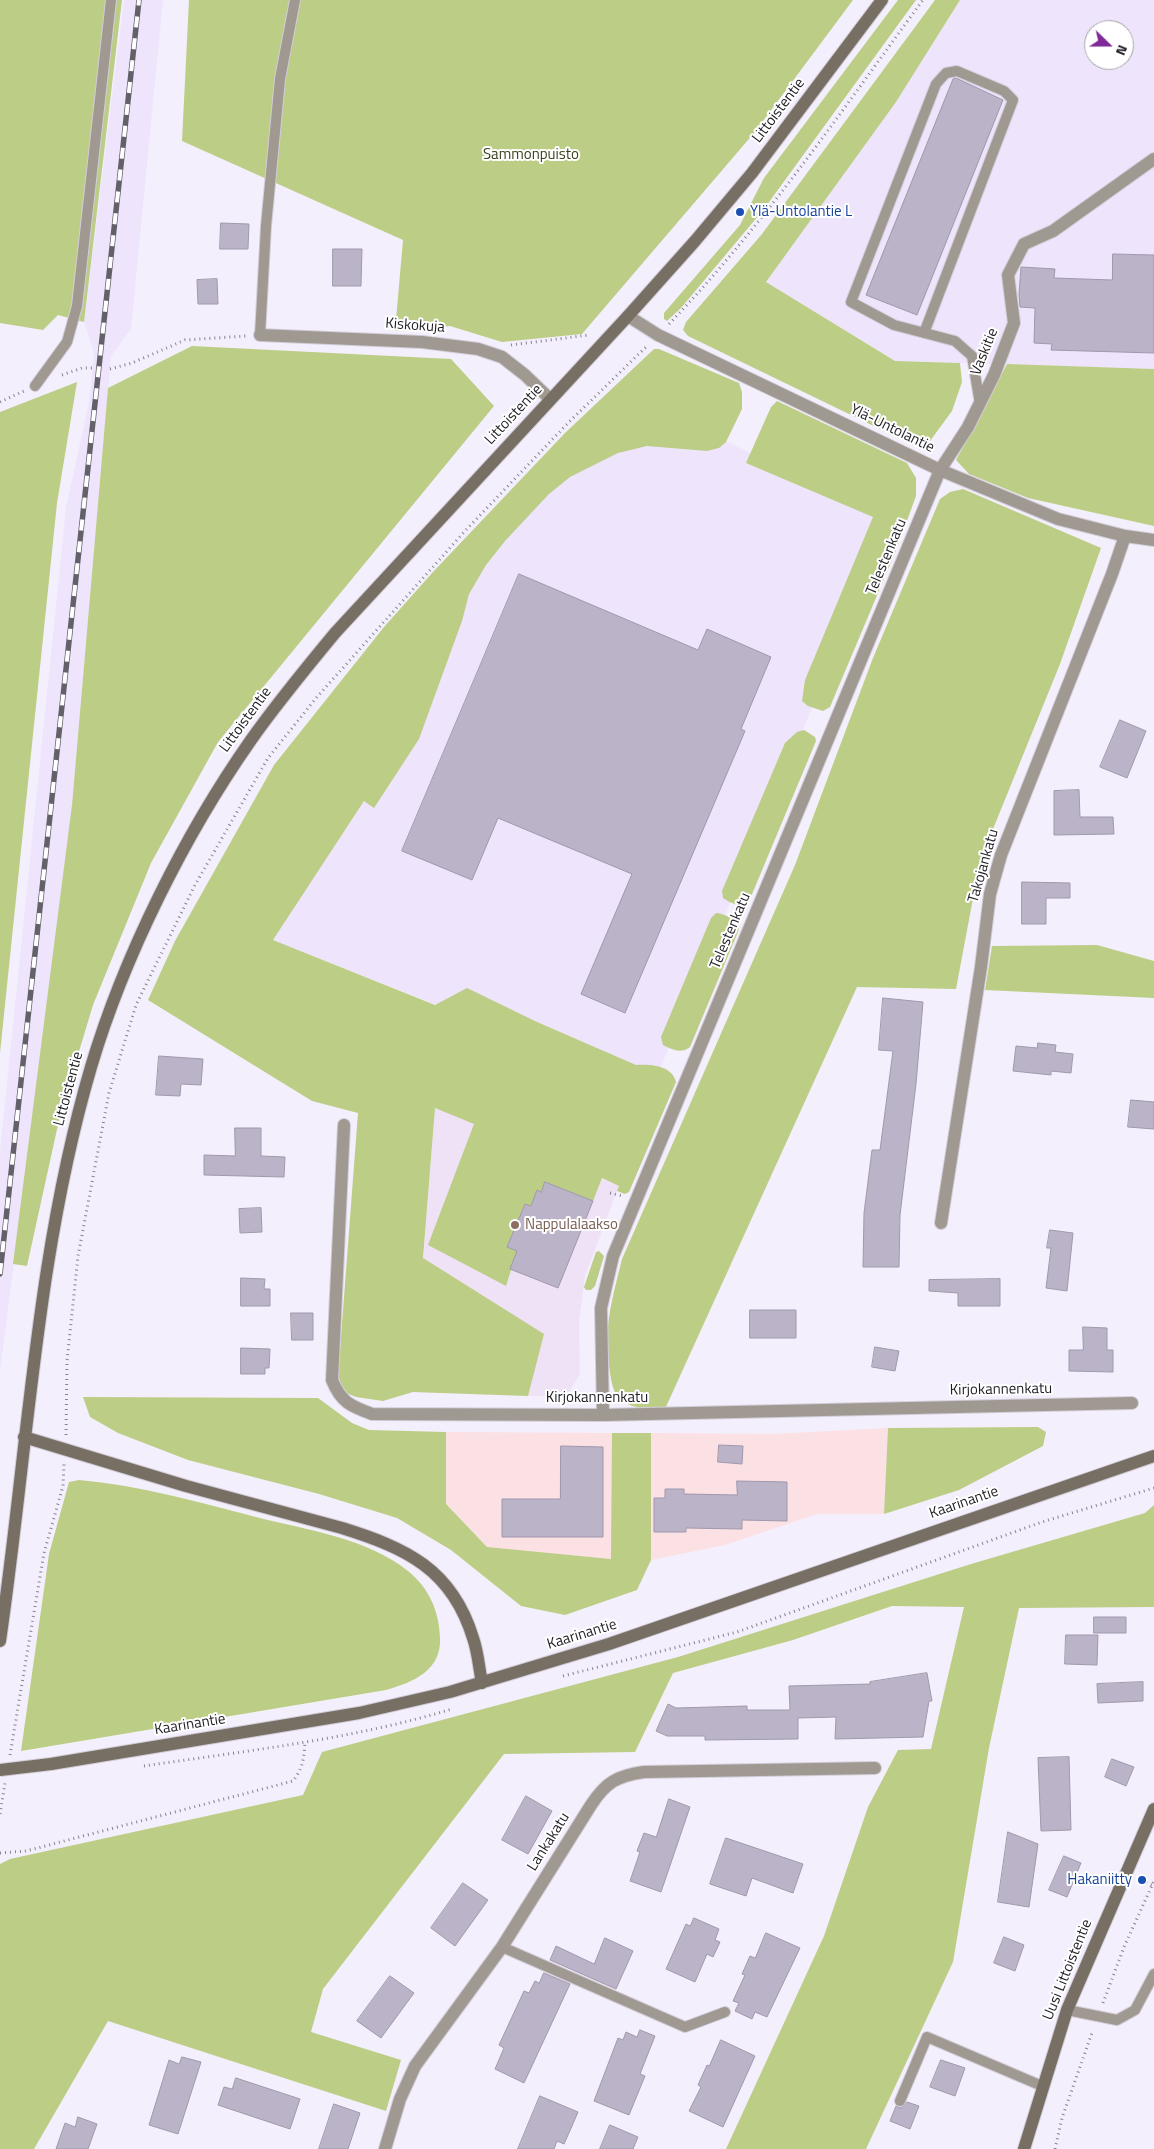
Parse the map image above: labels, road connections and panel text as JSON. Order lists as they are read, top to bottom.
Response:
{
  "streets": {
    "street": [
      "Littoistentie",
      "Kiskokuja",
      "Vaskitie",
      "Ylä-Untolantie",
      "Telestenkatu",
      "Takojankatu",
      "Kirjokannenkatu",
      "Kaarinantie",
      "Lankakatu",
      "Uusi Littoistentie"
    ]
  },
  "crossings": [
    ["Littoistentie", "Kiskokuja"],
    ["Littoistentie", "Ylä-Untolantie"],
    ["Vaskitie", "Ylä-Untolantie"],
    ["Vaskitie", "Telestenkatu"],
    ["Ylä-Untolantie", "Telestenkatu"],
    ["Ylä-Untolantie", "Takojankatu"],
    ["Telestenkatu", "Kirjokannenkatu"]
  ],
  "parks": ["Sammonpuisto"],
  "places": ["Ylä-Untolantie L", "Nappulalaakso", "Hakaniitty"],
  "north": "right"
}
